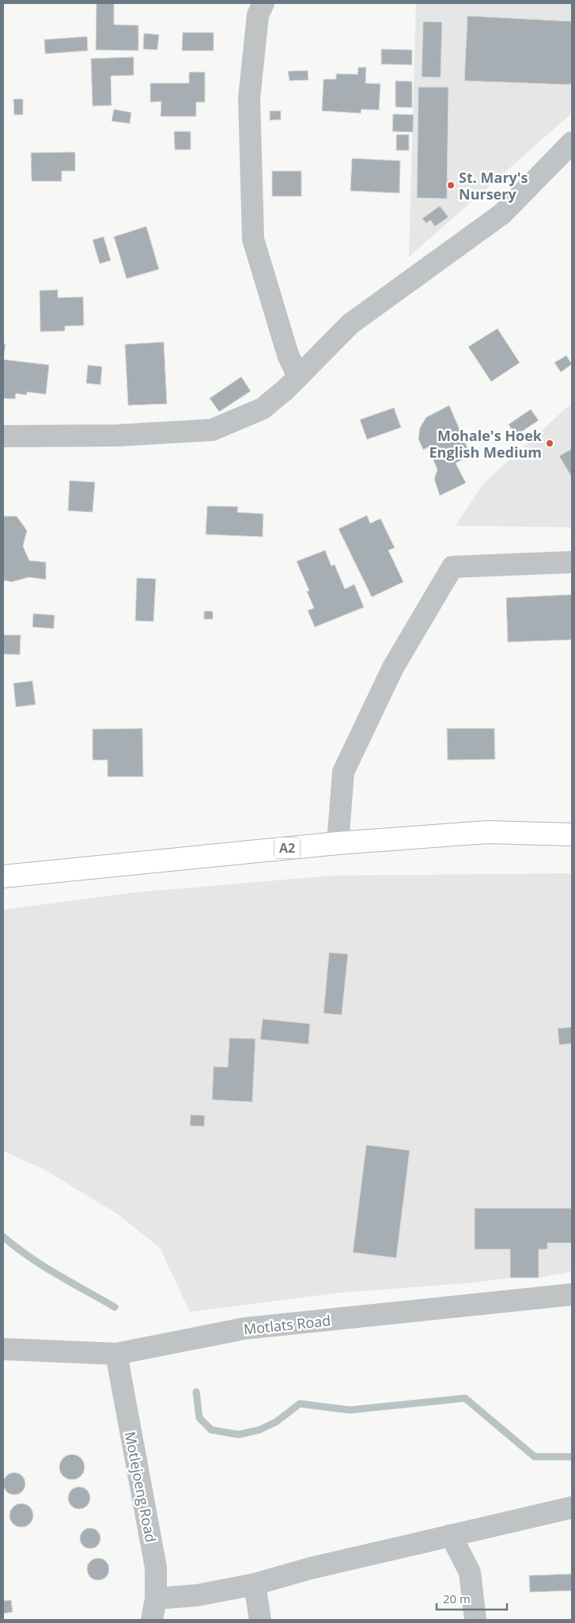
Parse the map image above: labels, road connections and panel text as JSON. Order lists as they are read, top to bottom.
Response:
{
  "streets": {
    "main road": ["A2"],
    "street": ["Motlats Road", "Motlejoeng Road"]
  },
  "crossings": [
    ["Motlats Road", "Motlejoeng Road"]
  ],
  "places": ["St. Mary's Nursery", "Mohale's Hoek English Medium"],
  "scale_bar": "20 m"
}
